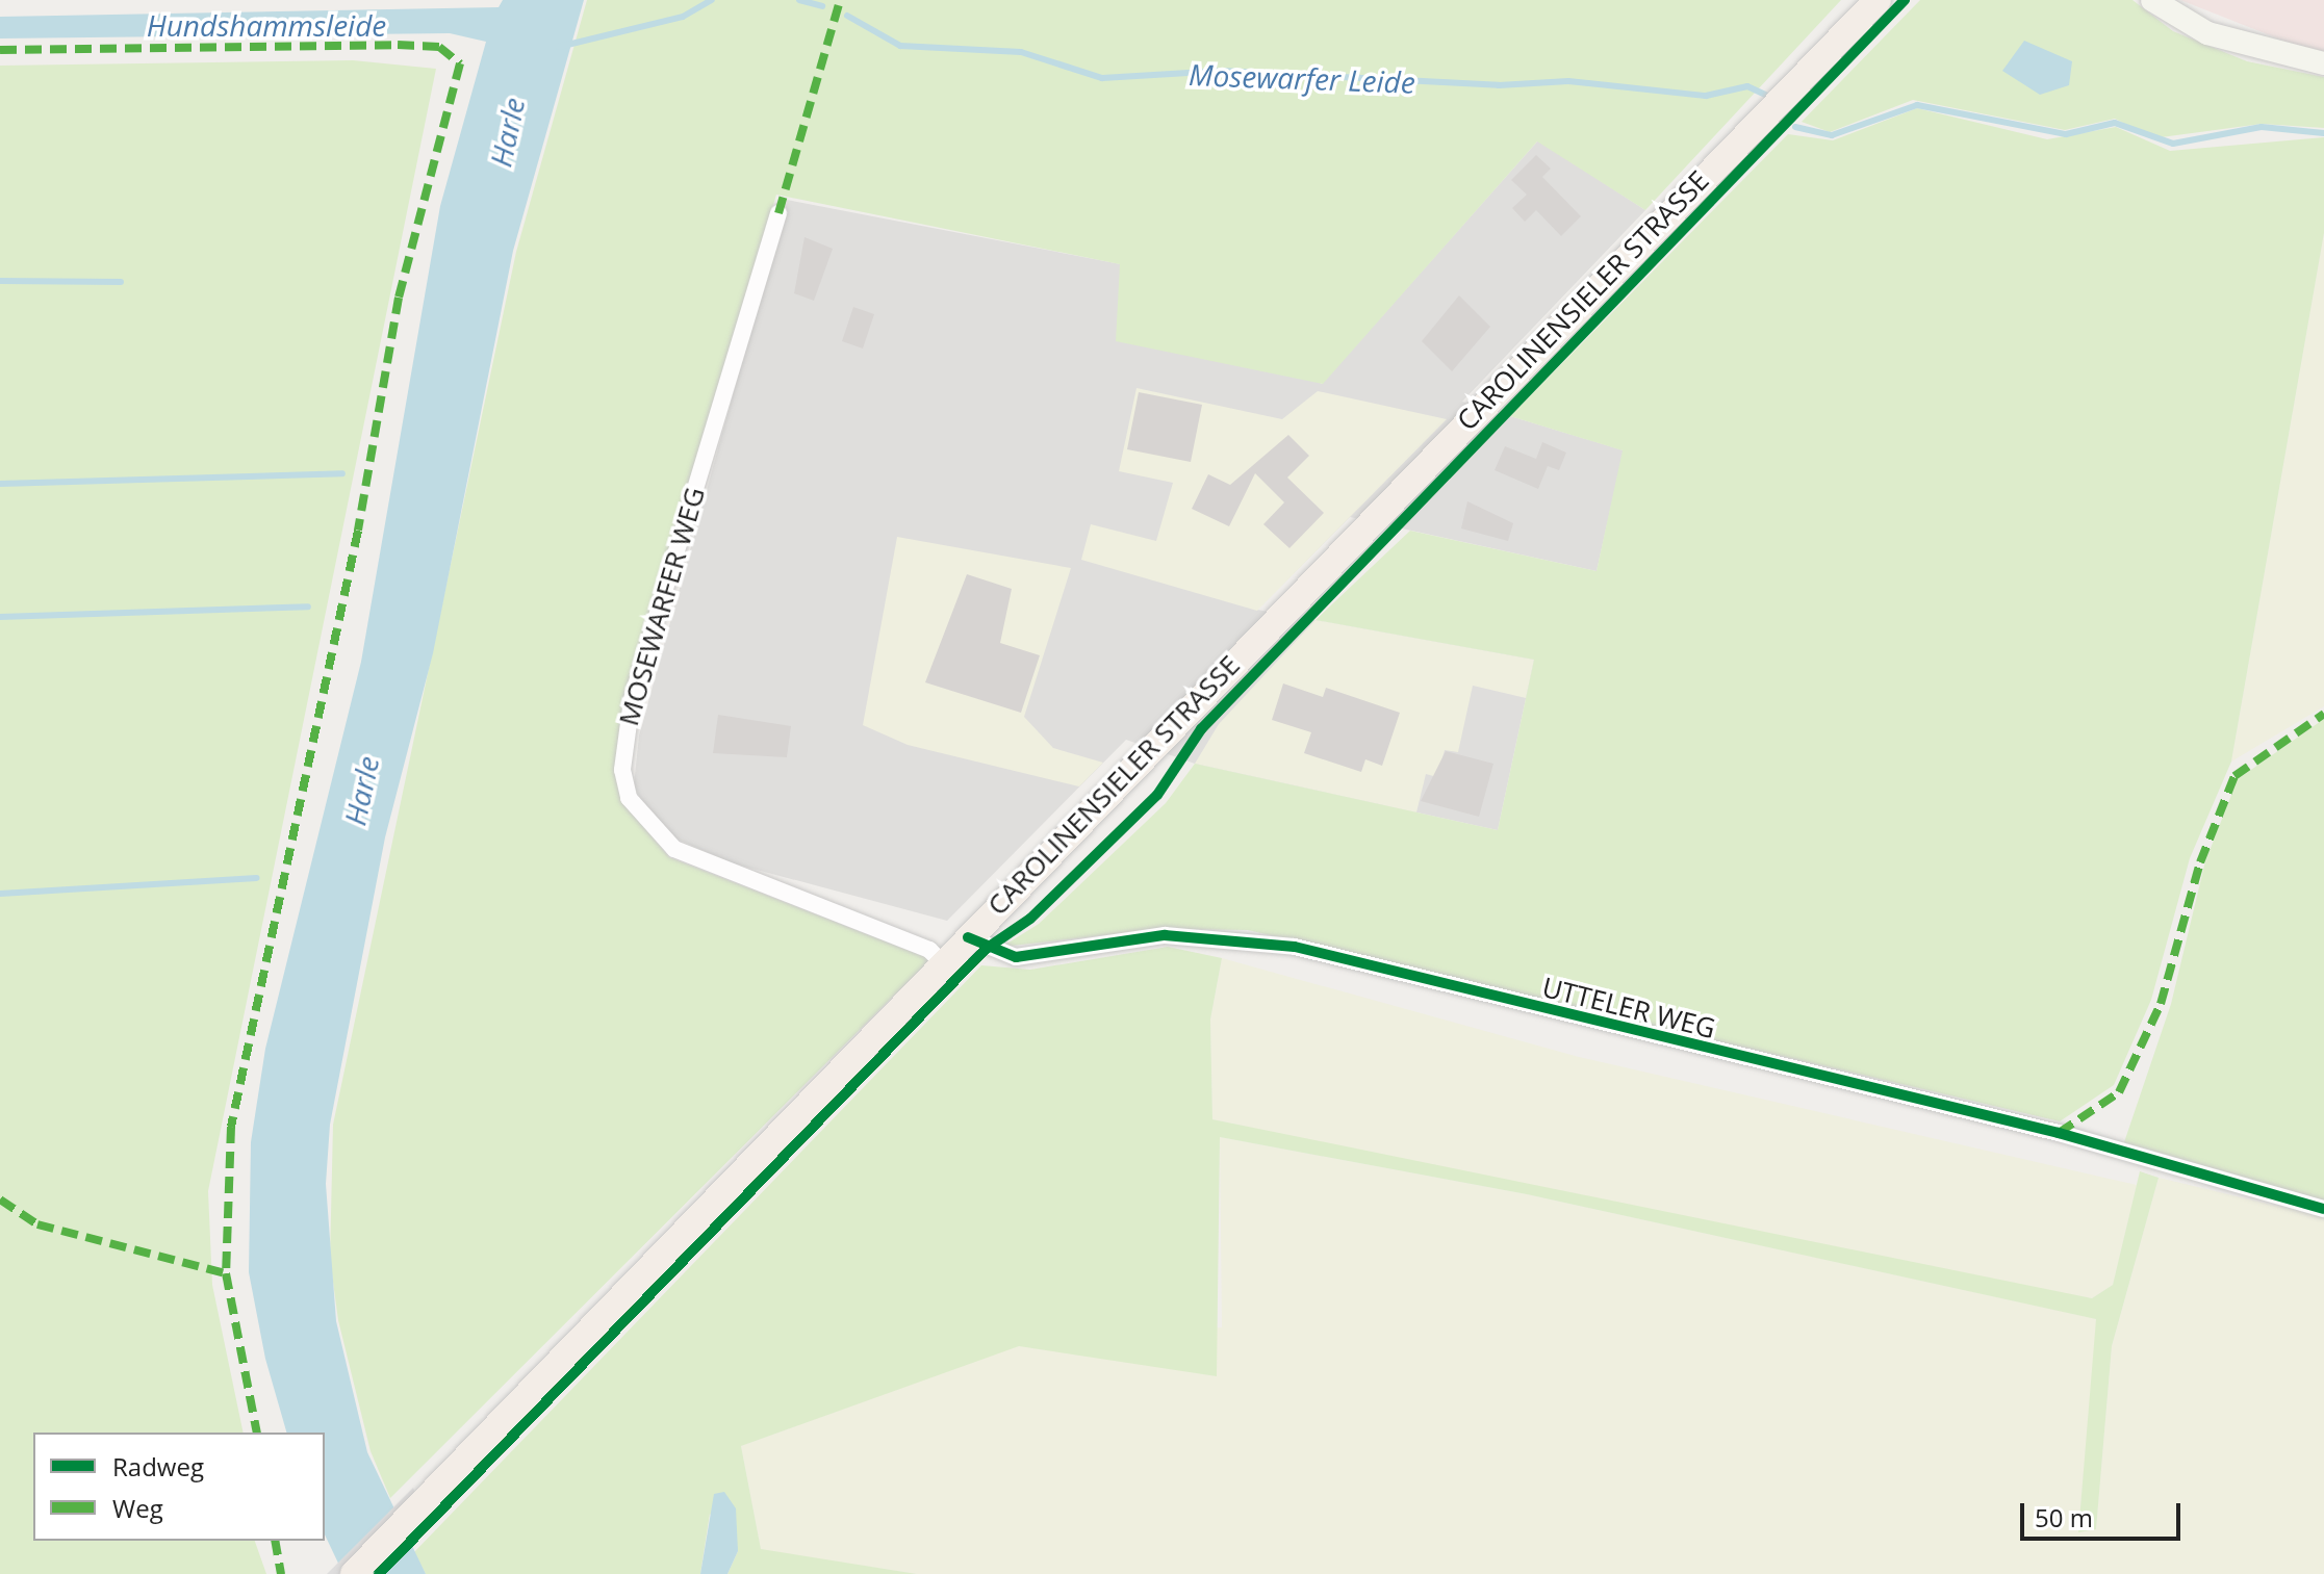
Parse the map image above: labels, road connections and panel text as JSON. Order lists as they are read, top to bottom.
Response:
{
  "streets": {
    "main road": ["CAROLINENSIELER STRASSE"],
    "street": ["MOSEWARFER WEG", "UTTELER WEG"]
  },
  "crossings": [
    ["CAROLINENSIELER STRASSE", "MOSEWARFER WEG"],
    ["CAROLINENSIELER STRASSE", "UTTELER WEG"]
  ],
  "water": ["Hundshammsleide", "Mosewarfer Leide", "Harle"],
  "legend": ["Radweg", "Weg"],
  "scale_bar": "50 m"
}
